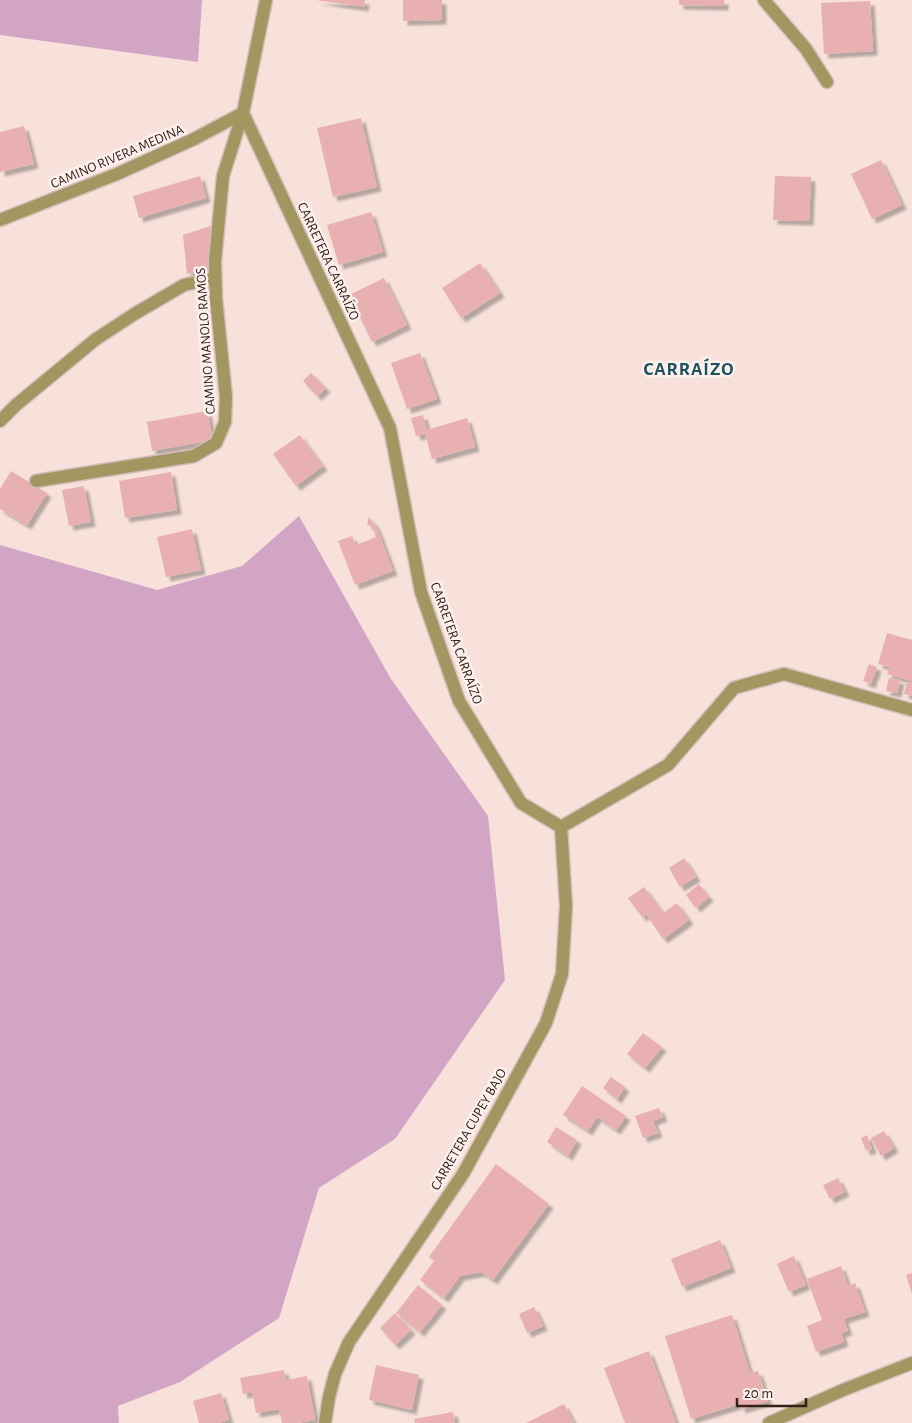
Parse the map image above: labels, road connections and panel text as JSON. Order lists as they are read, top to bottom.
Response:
{
  "streets": {
    "street": [
      "CAMINO RIVERA MEDINA",
      "CARRETERA CARRAÍZO",
      "CAMINO MANOLO RAMOS",
      "CARRETERA CUPEY BAJO"
    ]
  },
  "crossings": [
    ["CAMINO RIVERA MEDINA", "CARRETERA CARRAÍZO"],
    ["CAMINO RIVERA MEDINA", "CAMINO MANOLO RAMOS"],
    ["CARRETERA CARRAÍZO", "CAMINO MANOLO RAMOS"],
    ["CARRETERA CARRAÍZO", "CARRETERA CUPEY BAJO"]
  ],
  "districts": ["CARRAÍZO"],
  "scale_bar": "20 m"
}
